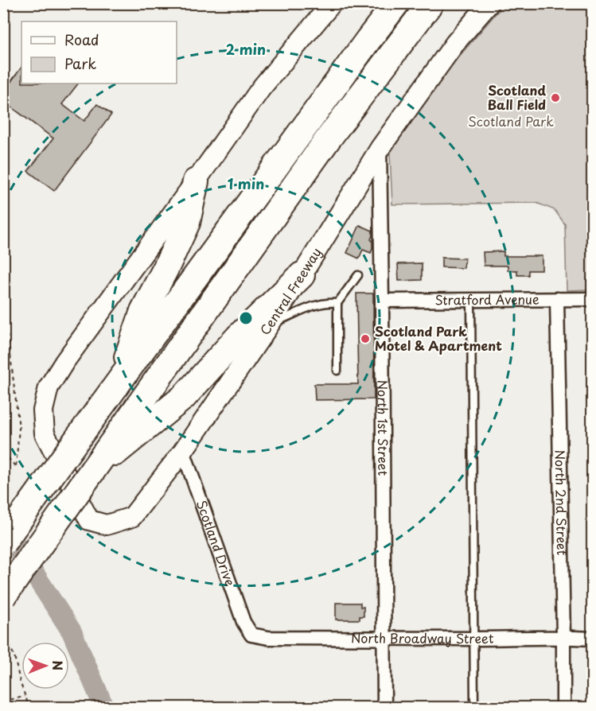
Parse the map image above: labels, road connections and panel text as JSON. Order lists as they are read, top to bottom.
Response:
{
  "streets": {
    "main road": ["Central Freeway"],
    "street": [
      "Stratford Avenue",
      "North 1st Street",
      "North 2nd Street",
      "Scotland Drive",
      "North Broadway Street"
    ]
  },
  "crossings": [
    ["Central Freeway", "North 1st Street"],
    ["Central Freeway", "Scotland Drive"],
    ["Stratford Avenue", "North 1st Street"],
    ["Stratford Avenue", "North 2nd Street"],
    ["North 1st Street", "North Broadway Street"],
    ["North 2nd Street", "North Broadway Street"],
    ["Scotland Drive", "North Broadway Street"]
  ],
  "parks": ["Scotland Park"],
  "places": ["Scotland Ball Field", "Scotland Park Motel & Apartment"],
  "legend": ["Road", "Park"],
  "north": "right",
  "rings": ["2 min", "1 min"]
}
